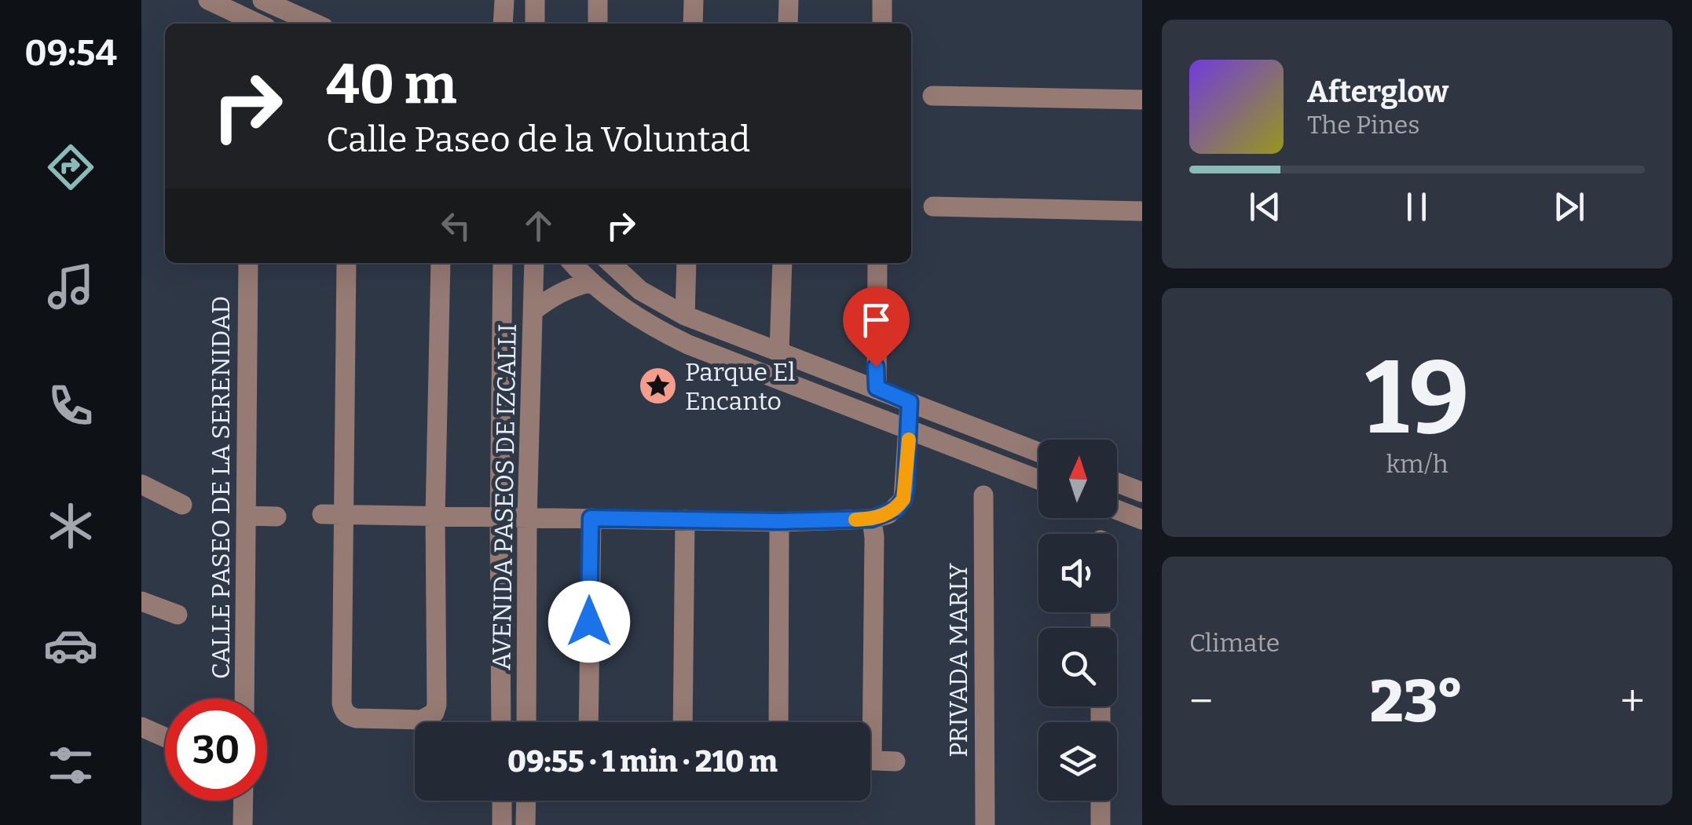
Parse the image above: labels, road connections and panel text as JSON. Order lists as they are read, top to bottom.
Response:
{
  "streets": {
    "street": ["CALLE PASEO DE LA SERENIDAD", "AVENIDA PASEOS DE IZCALLI", "PRIVADA MARLY"]
  },
  "places": {
    "place": ["Parque El Encanto"]
  },
  "north": "top",
  "page": {
    "tabs": "09:54",
    "turn": ["40 m", "Calle Paseo de la Voluntad"],
    "song": ["Afterglow", "The Pines"],
    "tile": [
      ["19", "km/h"],
      "Climate"
    ],
    "heat": ["−", "23°", "+"],
    "limit": "30",
    "trip": "09:55 · 1 min · 210 m"
  }
}
